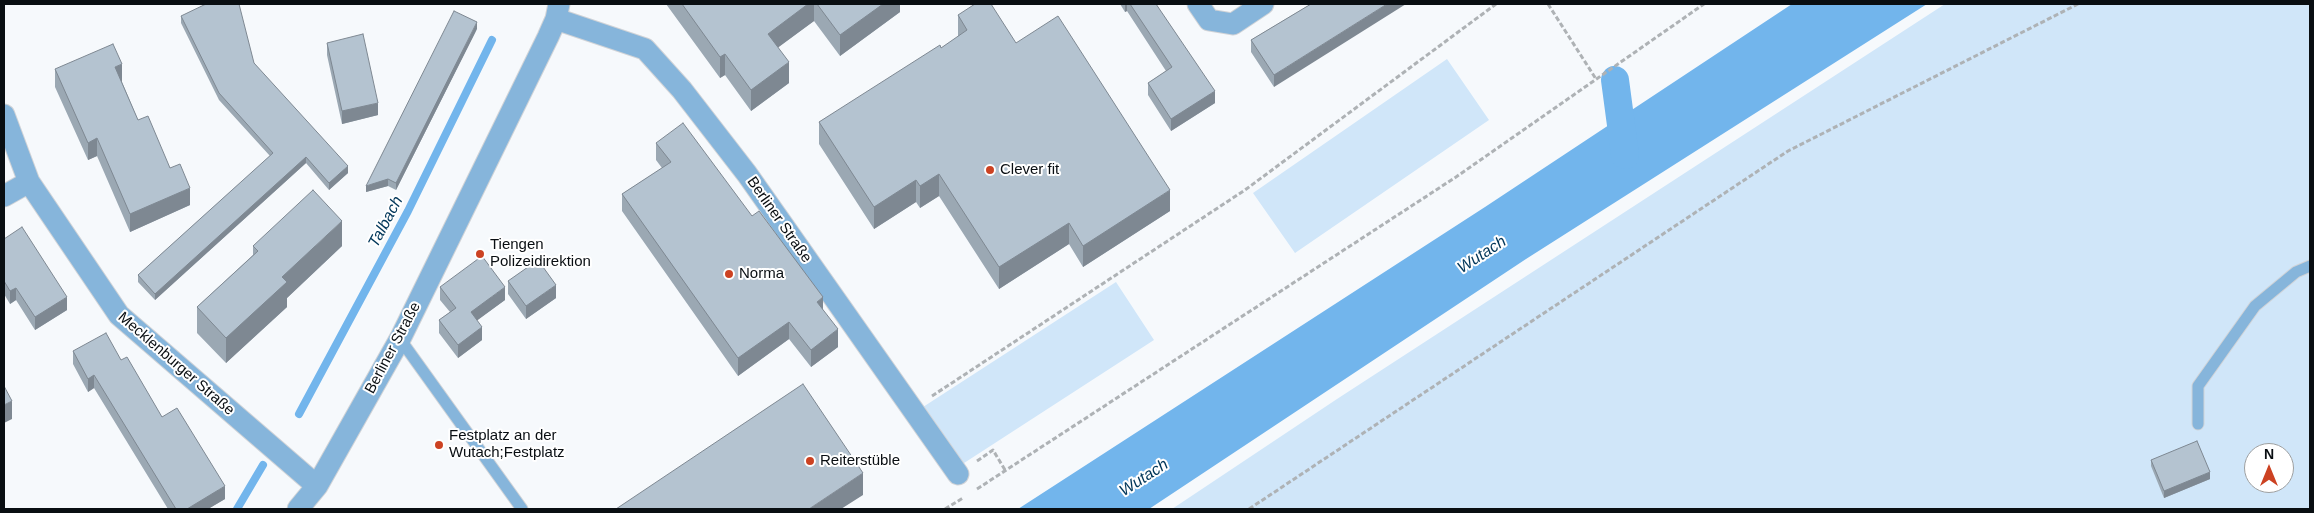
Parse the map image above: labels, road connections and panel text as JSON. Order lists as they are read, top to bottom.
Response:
{
  "streets": {
    "street": ["Berliner Straße", "Mecklenburger Straße"]
  },
  "crossings": [
    ["Berliner Straße", "Mecklenburger Straße"]
  ],
  "water": ["Talbach", "Wutach"],
  "places": [
    "Clever fit",
    "Tiengen Polizeidirektion",
    "Norma",
    "Festplatz an der Wutach;Festplatz",
    "Reiterstüble"
  ],
  "north": "top"
}
